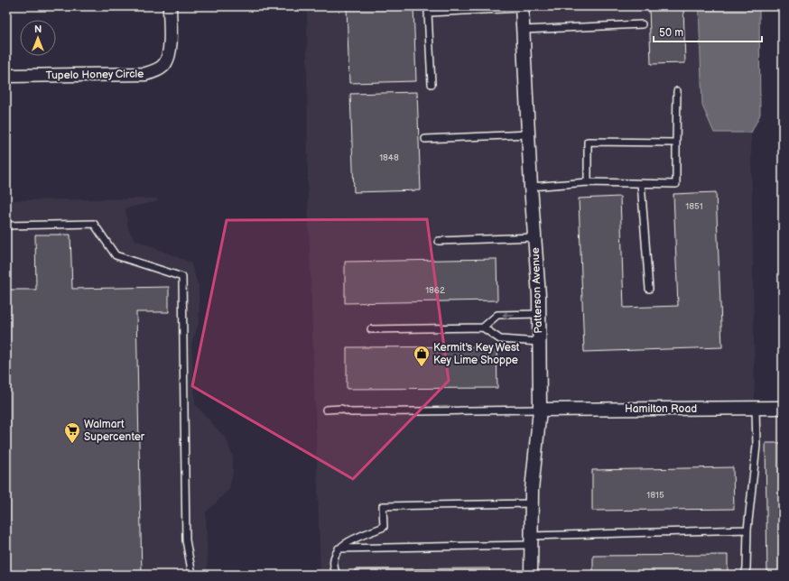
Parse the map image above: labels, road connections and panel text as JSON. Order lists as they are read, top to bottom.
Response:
{
  "streets": {
    "street": ["Tupelo Honey Circle", "Patterson Avenue", "Hamilton Road"]
  },
  "crossings": [
    ["Patterson Avenue", "Hamilton Road"]
  ],
  "places": {
    "shop": ["Kermit's Key West Key Lime Shoppe"],
    "supermarket": ["Walmart Supercenter"]
  },
  "house_numbers": [
    "1848",
    "1851",
    "1862",
    "1815"
  ],
  "scale_bar": "50 m",
  "north": "top"
}
